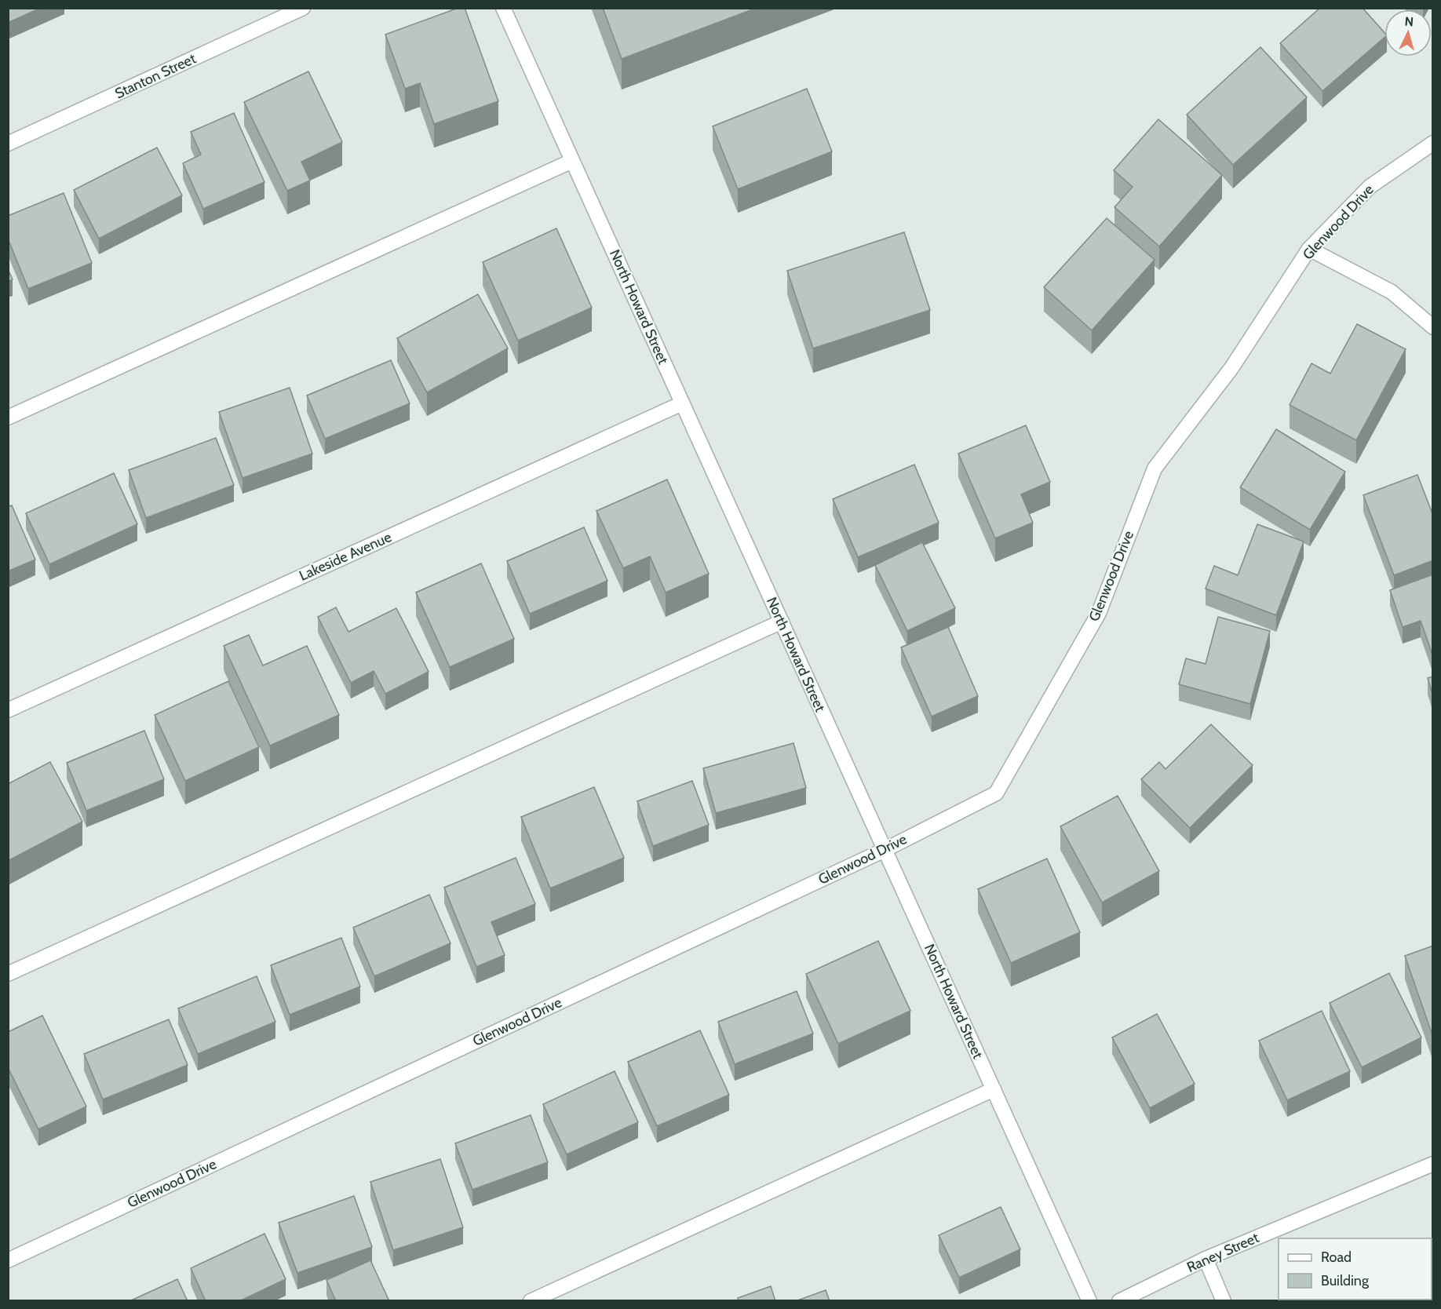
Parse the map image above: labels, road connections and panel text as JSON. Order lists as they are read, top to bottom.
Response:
{
  "streets": {
    "street": [
      "Stanton Street",
      "Glenwood Drive",
      "North Howard Street",
      "Lakeside Avenue",
      "Raney Street"
    ]
  },
  "crossings": [
    ["Glenwood Drive", "North Howard Street"],
    ["North Howard Street", "Lakeside Avenue"]
  ],
  "legend": ["Road", "Building"],
  "north": "top"
}
